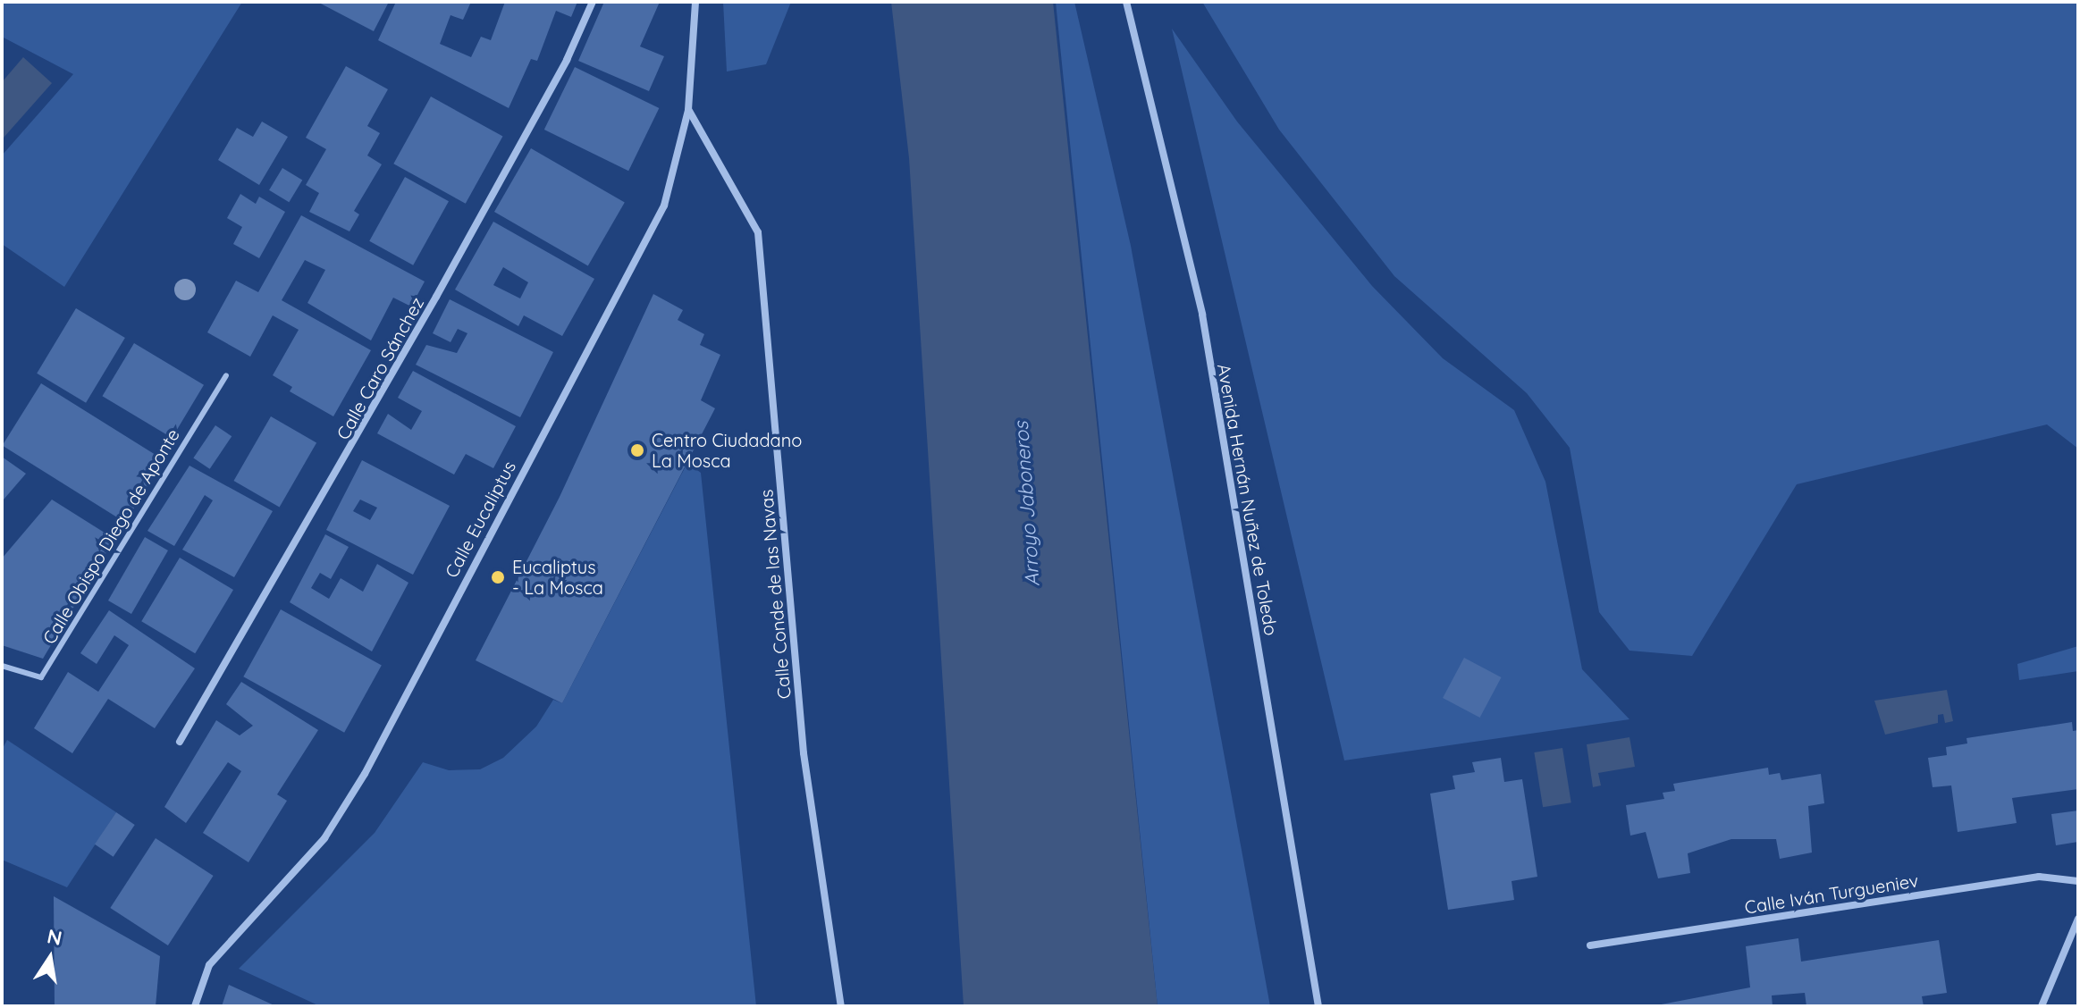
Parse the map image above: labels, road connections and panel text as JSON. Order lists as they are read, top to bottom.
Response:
{
  "streets": {
    "street": [
      "Calle Caro Sánchez",
      "Avenida Hernán Nuñez de Toledo",
      "Calle Eucaliptus",
      "Calle Conde de las Navas",
      "Calle Iván Turgueniev"
    ],
    "lane": ["Calle Obispo Diego de Aponte"]
  },
  "crossings": [
    ["Calle Eucaliptus", "Calle Conde de las Navas"]
  ],
  "water": ["Arroyo Jaboneros"],
  "places": ["Centro Ciudadano La Mosca", "Eucaliptus - La Mosca"],
  "north": "top"
}
